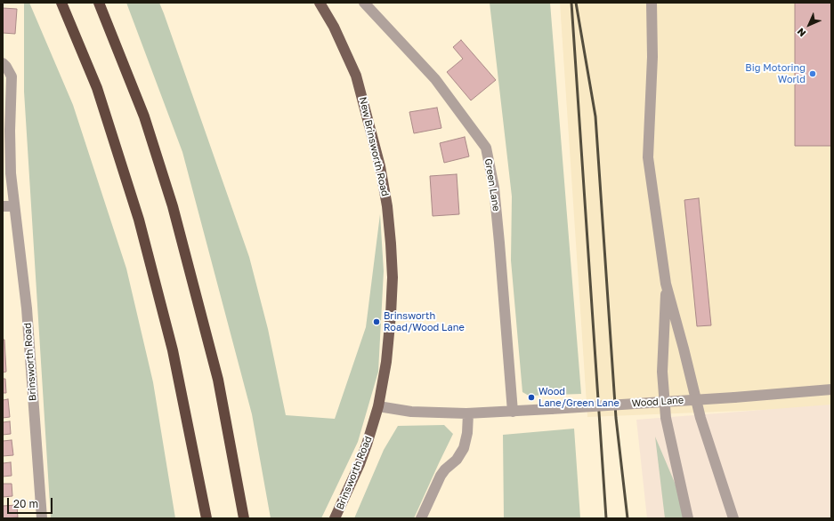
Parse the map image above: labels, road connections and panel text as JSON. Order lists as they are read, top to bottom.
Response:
{
  "streets": {
    "main road": ["New Brinsworth Road", "Brinsworth Road"],
    "street": ["Green Lane", "Wood Lane"]
  },
  "crossings": [
    ["New Brinsworth Road", "Brinsworth Road"],
    ["New Brinsworth Road", "Wood Lane"],
    ["Green Lane", "Wood Lane"],
    ["Brinsworth Road", "Wood Lane"]
  ],
  "places": ["Big Motoring World", "Brinsworth Road/Wood Lane", "Wood Lane/Green Lane"],
  "scale_bar": "20 m",
  "north": "bottom left"
}
